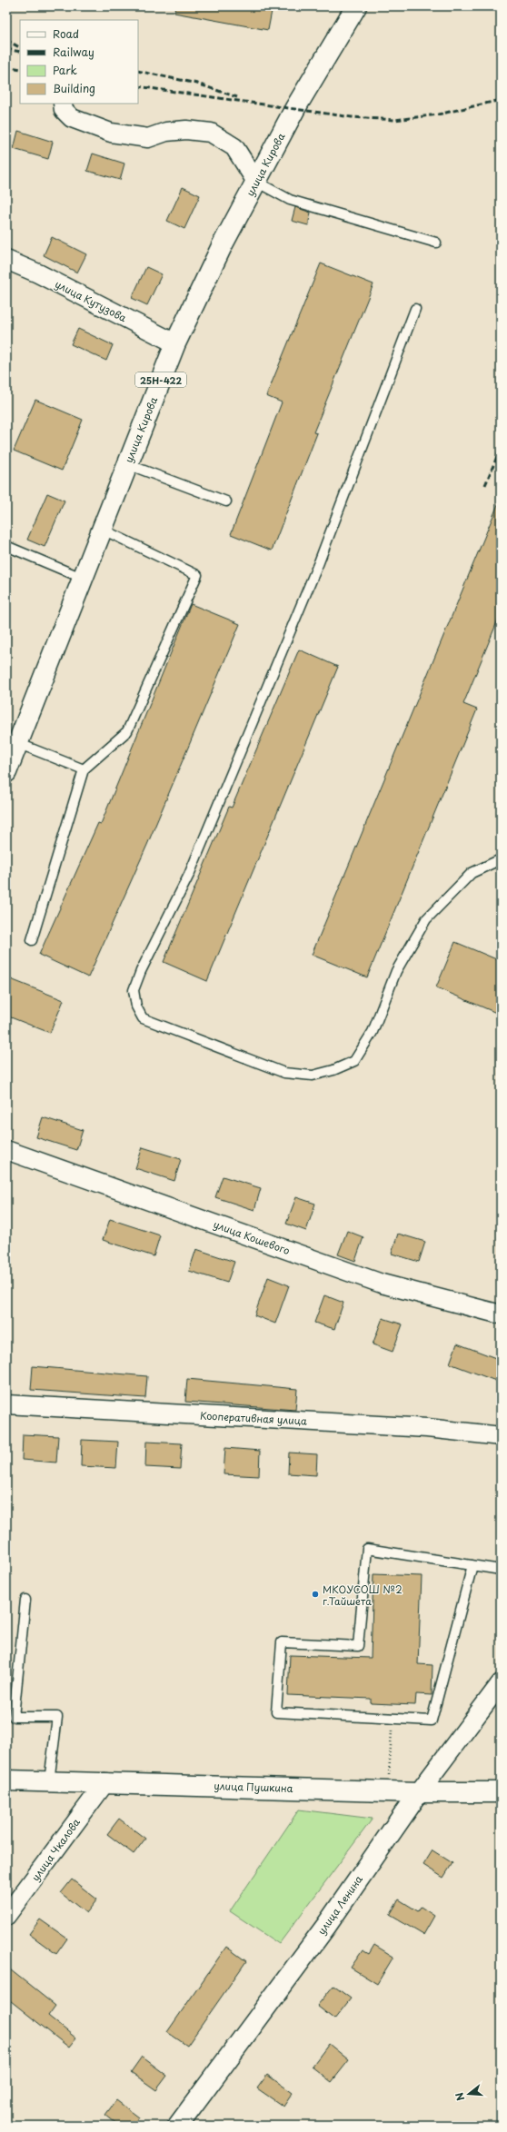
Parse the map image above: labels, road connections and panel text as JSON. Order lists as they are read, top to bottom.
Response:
{
  "streets": {
    "main road": [
      "улица Кирова",
      "25Н-422",
      "улица Пушкина",
      "улица Ленина"
    ],
    "street": [
      "улица Кутузова",
      "улица Кошевого",
      "Кооперативная улица",
      "улица Чкалова"
    ]
  },
  "crossings": [
    ["улица Кирова", "улица Кутузова"],
    ["улица Пушкина", "улица Чкалова"],
    ["улица Пушкина", "улица Ленина"]
  ],
  "places": ["МКОУСОШ №2 г.Тайшета"],
  "legend": [
    "Road",
    "Railway",
    "Park",
    "Building"
  ],
  "north": "left"
}
